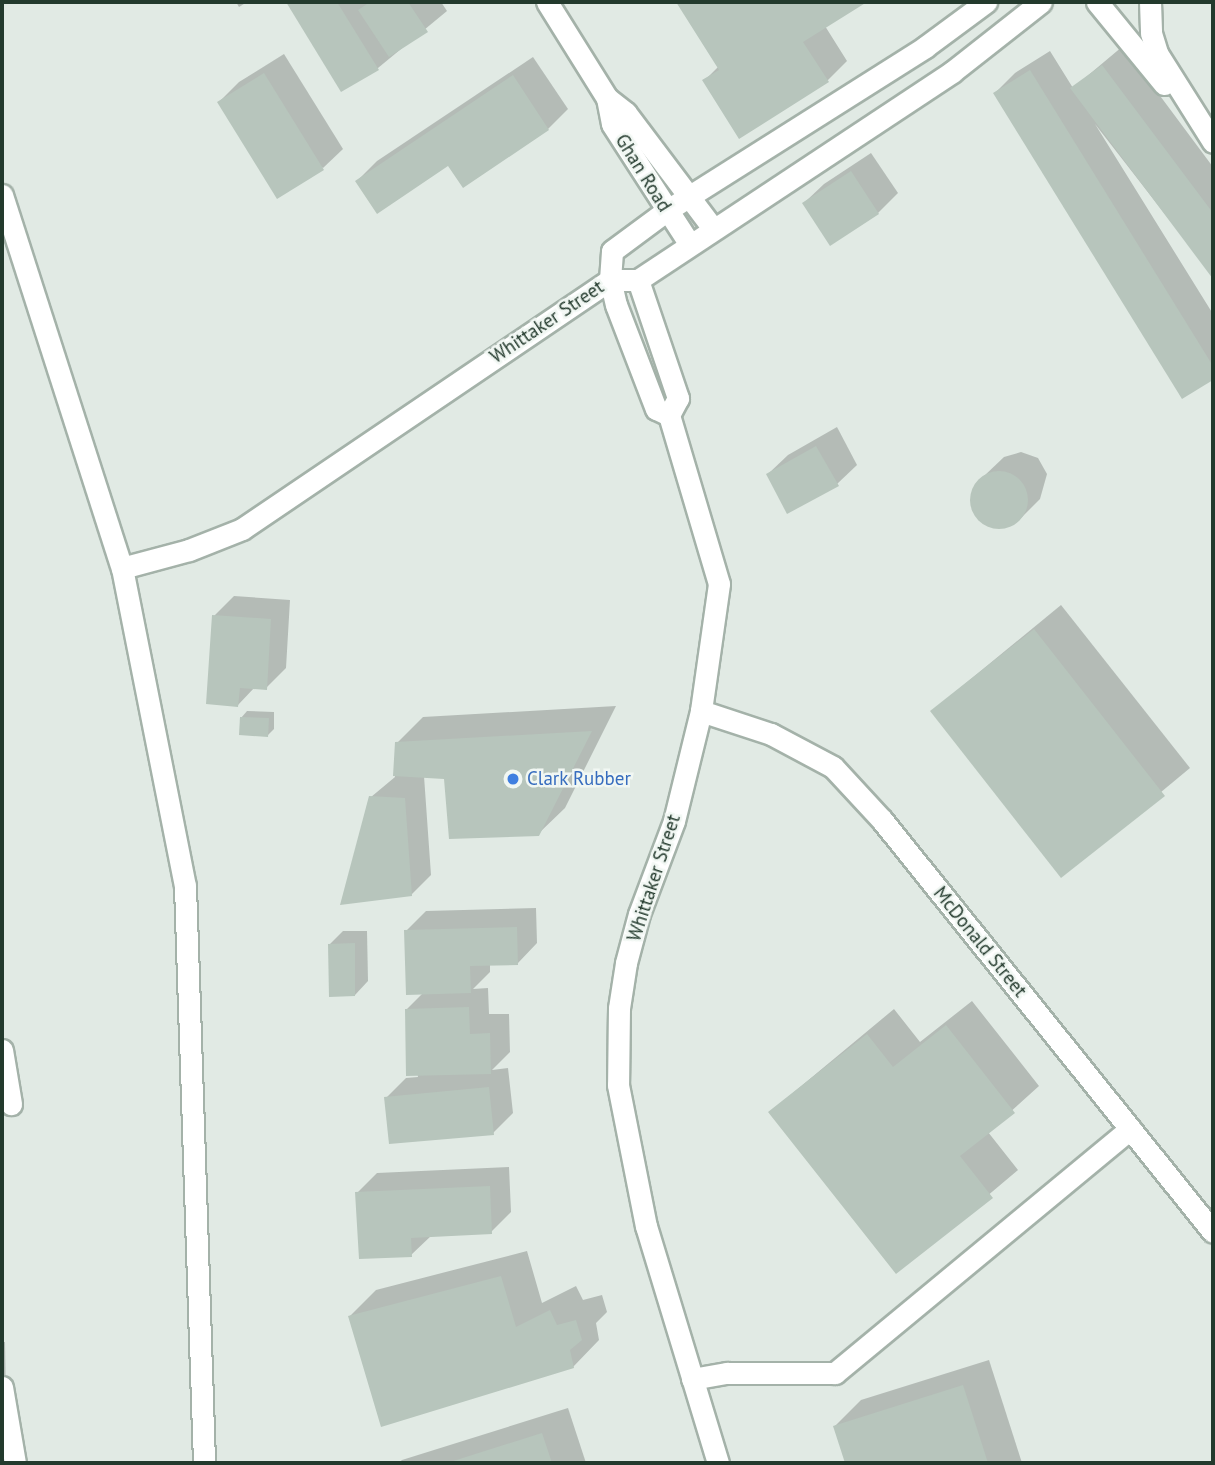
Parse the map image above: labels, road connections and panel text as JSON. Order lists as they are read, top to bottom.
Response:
{
  "streets": {
    "street": ["Ghan Road", "Whittaker Street", "McDonald Street"]
  },
  "crossings": [
    ["Ghan Road", "Whittaker Street"],
    ["Whittaker Street", "McDonald Street"]
  ],
  "places": ["Clark Rubber"]
}
